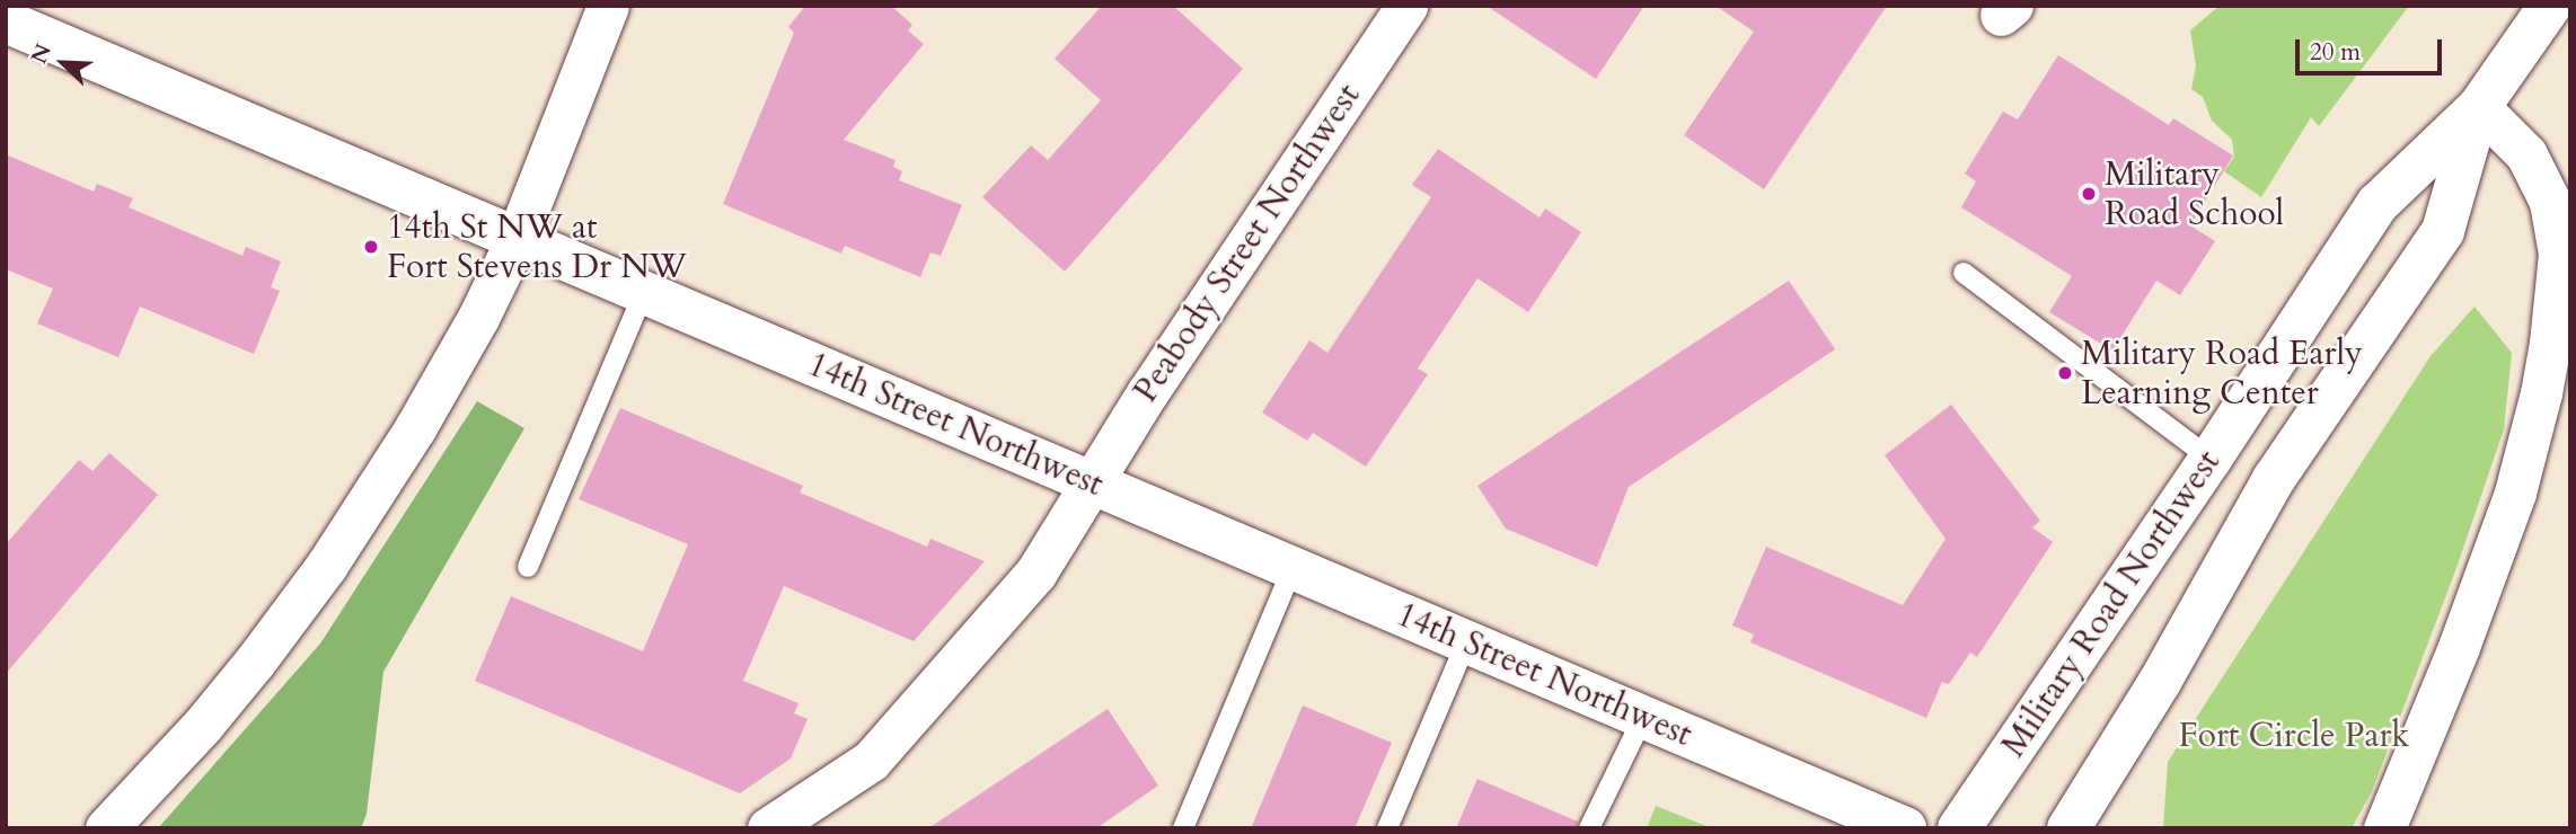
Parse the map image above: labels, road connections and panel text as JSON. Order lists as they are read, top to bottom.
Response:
{
  "streets": {
    "street": ["Peabody Street Northwest", "14th Street Northwest", "Military Road Northwest"]
  },
  "crossings": [
    ["Peabody Street Northwest", "14th Street Northwest"]
  ],
  "parks": ["Fort Circle Park"],
  "places": ["Military Road School", "14th St NW at Fort Stevens Dr NW", "Military Road Early Learning Center"],
  "scale_bar": "20 m",
  "north": "top left"
}
